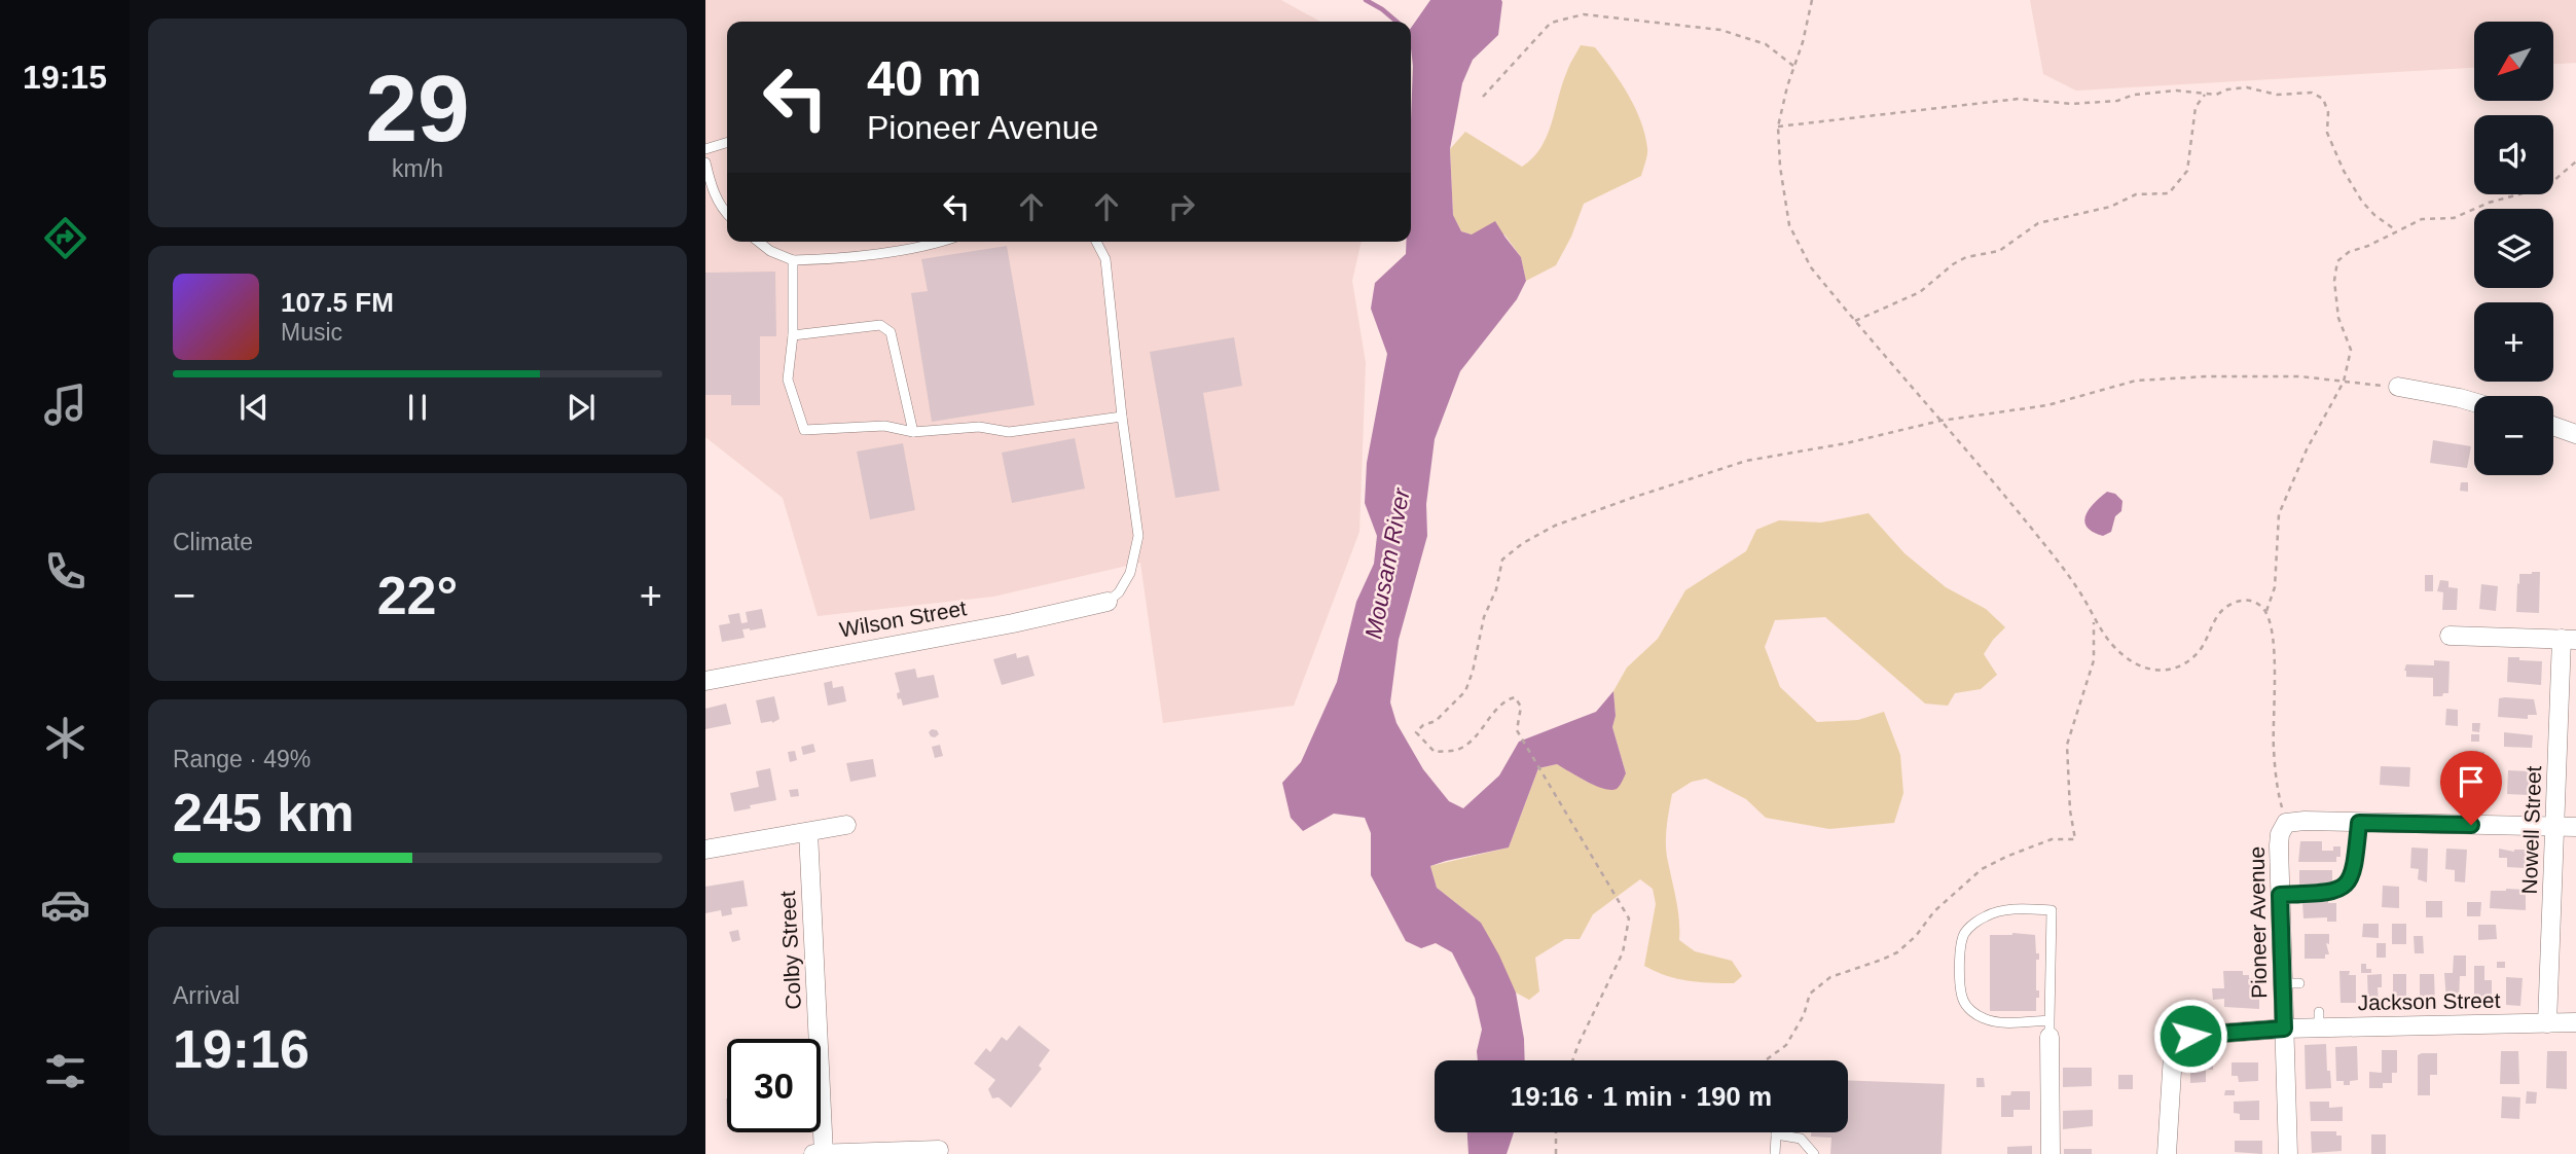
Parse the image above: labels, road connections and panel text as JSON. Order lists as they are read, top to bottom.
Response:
{
  "streets": {
    "street": [
      "Wilson Street",
      "Nowell Street",
      "Pioneer Avenue",
      "Colby Street",
      "Jackson Street"
    ]
  },
  "crossings": [
    ["Nowell Street", "Jackson Street"],
    ["Pioneer Avenue", "Jackson Street"]
  ],
  "water": ["Mousam River"],
  "north": "bottom left",
  "page": {
    "tabs": "19:15",
    "tile": [
      ["29", "km/h"],
      "Climate",
      ["Range · 49%", "245 km"],
      ["Arrival", "19:16"]
    ],
    "map_buttons": ["+", "−"],
    "turn": ["40 m", "Pioneer Avenue"],
    "song": ["107.5 FM", "Music"],
    "heat": ["−", "22°", "+"],
    "limit": "30",
    "trip": "19:16 · 1 min · 190 m"
  }
}
